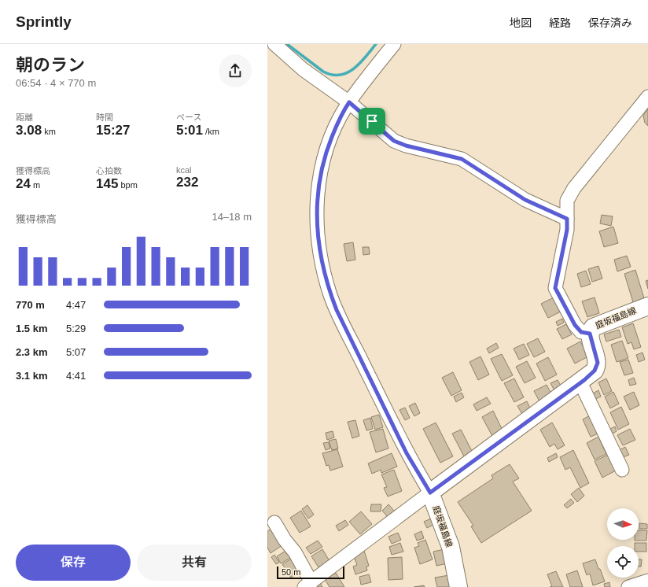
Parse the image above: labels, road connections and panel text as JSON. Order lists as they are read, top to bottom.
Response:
{
  "streets": {
    "main road": ["庭坂福島線"]
  },
  "scale_bar": "50 m",
  "north": "right",
  "page": {
    "header": "Sprintly",
    "nav": ["地図", "経路", "保存済み"],
    "heading": ["朝のラン", "06:54 · 4 × 770 m"],
    "stats": [
      ["距離", "3.08 km"],
      ["時間", "15:27"],
      ["ペース", "5:01 /km"],
      ["獲得標高", "24 m"],
      ["心拍数", "145 bpm"],
      ["kcal", "232"]
    ],
    "chart": ["獲得標高", "14–18 m"],
    "list": [
      {
        "name": "770 m",
        "note": "4:47"
      },
      {
        "name": "1.5 km",
        "note": "5:29"
      },
      {
        "name": "2.3 km",
        "note": "5:07"
      },
      {
        "name": "3.1 km",
        "note": "4:41"
      }
    ],
    "buttons": ["保存", "共有"],
    "scale": "50 m"
  }
}
